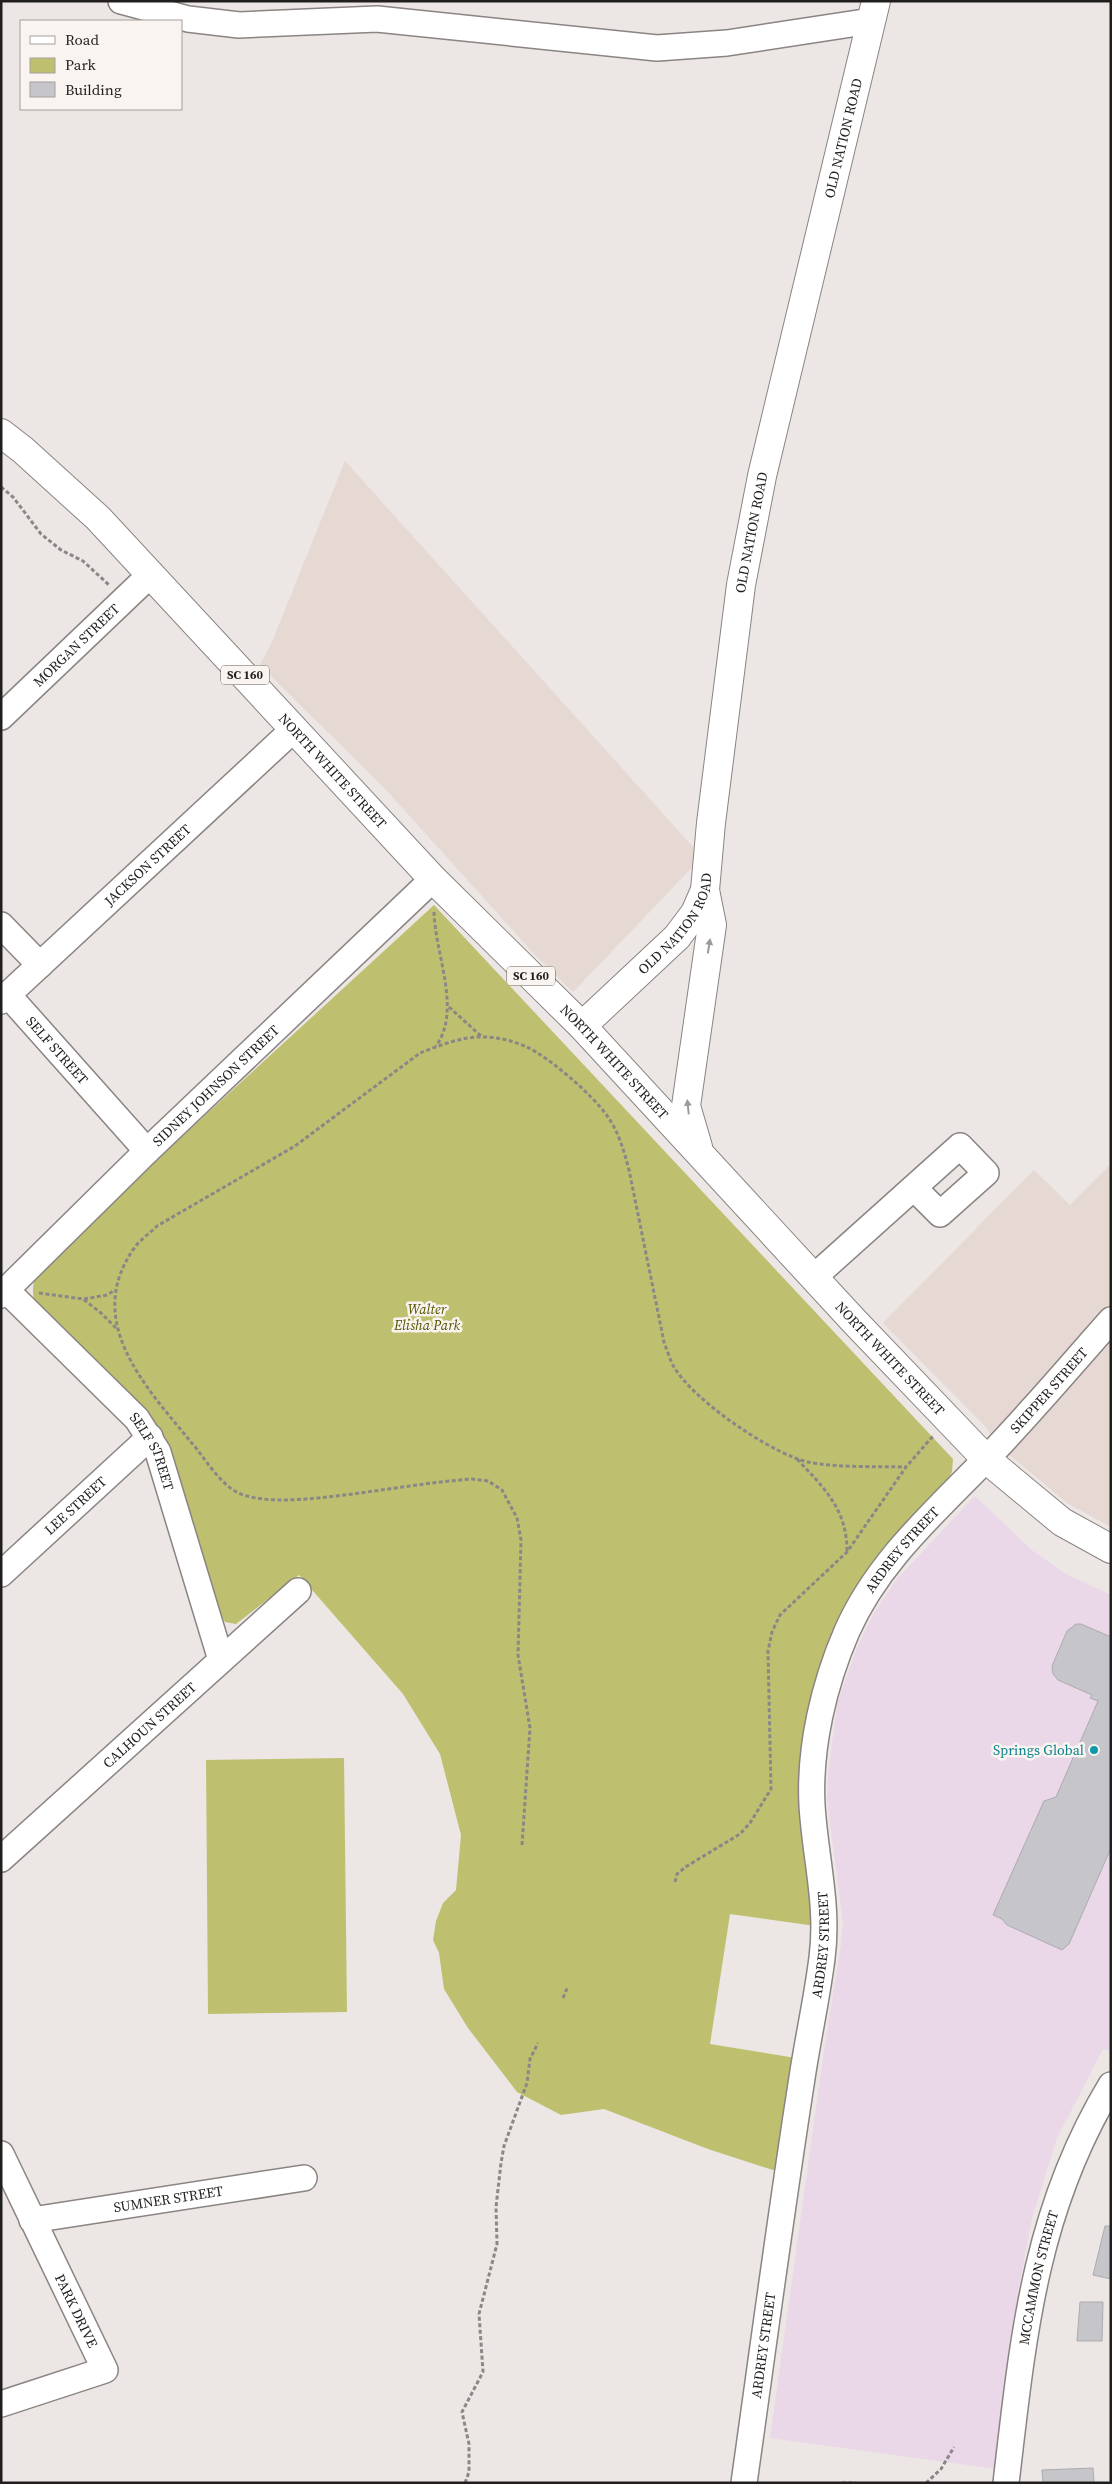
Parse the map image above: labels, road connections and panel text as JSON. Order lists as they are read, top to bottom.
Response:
{
  "streets": {
    "main road": ["OLD NATION ROAD", "SC 160", "NORTH WHITE STREET"],
    "street": [
      "MORGAN STREET",
      "JACKSON STREET",
      "SELF STREET",
      "SIDNEY JOHNSON STREET",
      "SKIPPER STREET",
      "LEE STREET",
      "ARDREY STREET",
      "CALHOUN STREET",
      "SUMNER STREET",
      "MCCAMMON STREET",
      "PARK DRIVE"
    ]
  },
  "crossings": [
    ["OLD NATION ROAD", "NORTH WHITE STREET"],
    ["MORGAN STREET", "NORTH WHITE STREET"],
    ["NORTH WHITE STREET", "JACKSON STREET"],
    ["NORTH WHITE STREET", "SIDNEY JOHNSON STREET"],
    ["NORTH WHITE STREET", "SKIPPER STREET"],
    ["NORTH WHITE STREET", "ARDREY STREET"],
    ["JACKSON STREET", "SELF STREET"],
    ["SELF STREET", "SIDNEY JOHNSON STREET"],
    ["SELF STREET", "LEE STREET"],
    ["SELF STREET", "CALHOUN STREET"],
    ["SKIPPER STREET", "ARDREY STREET"],
    ["SUMNER STREET", "PARK DRIVE"]
  ],
  "parks": ["Walter Elisha Park"],
  "places": ["Springs Global"],
  "legend": ["Road", "Park", "Building"]
}
